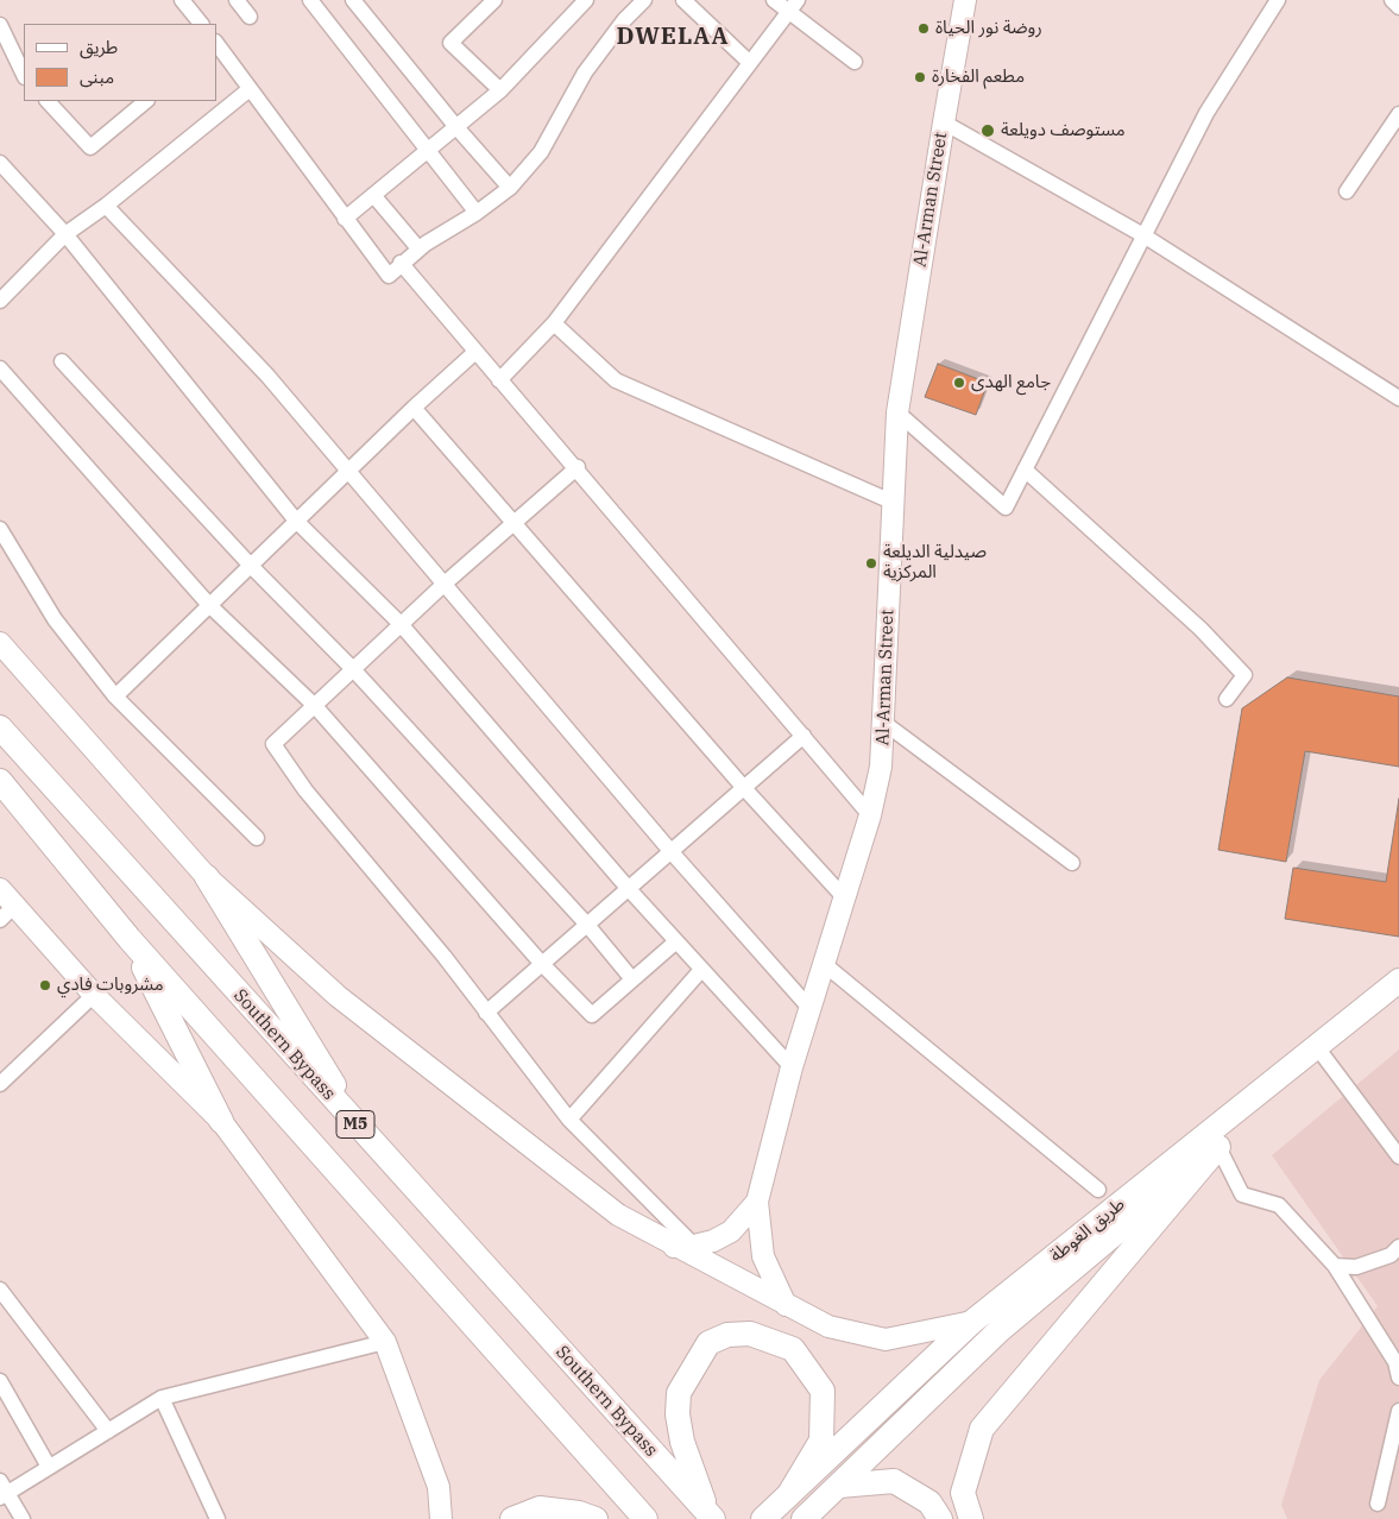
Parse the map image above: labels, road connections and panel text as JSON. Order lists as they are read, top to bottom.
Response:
{
  "streets": {
    "main road": [
      "Al-Arman Street",
      "Southern Bypass",
      "M5",
      "طريق الغوطة"
    ]
  },
  "districts": ["DWELAA"],
  "places": [
    "روضة نور الحياة",
    "مطعم الفخارة",
    "مستوصف دويلعة",
    "جامع الهدى",
    "صيدلية الديلعة المركزية",
    "مشروبات فادي"
  ],
  "legend": ["طريق", "مبنى"]
}
